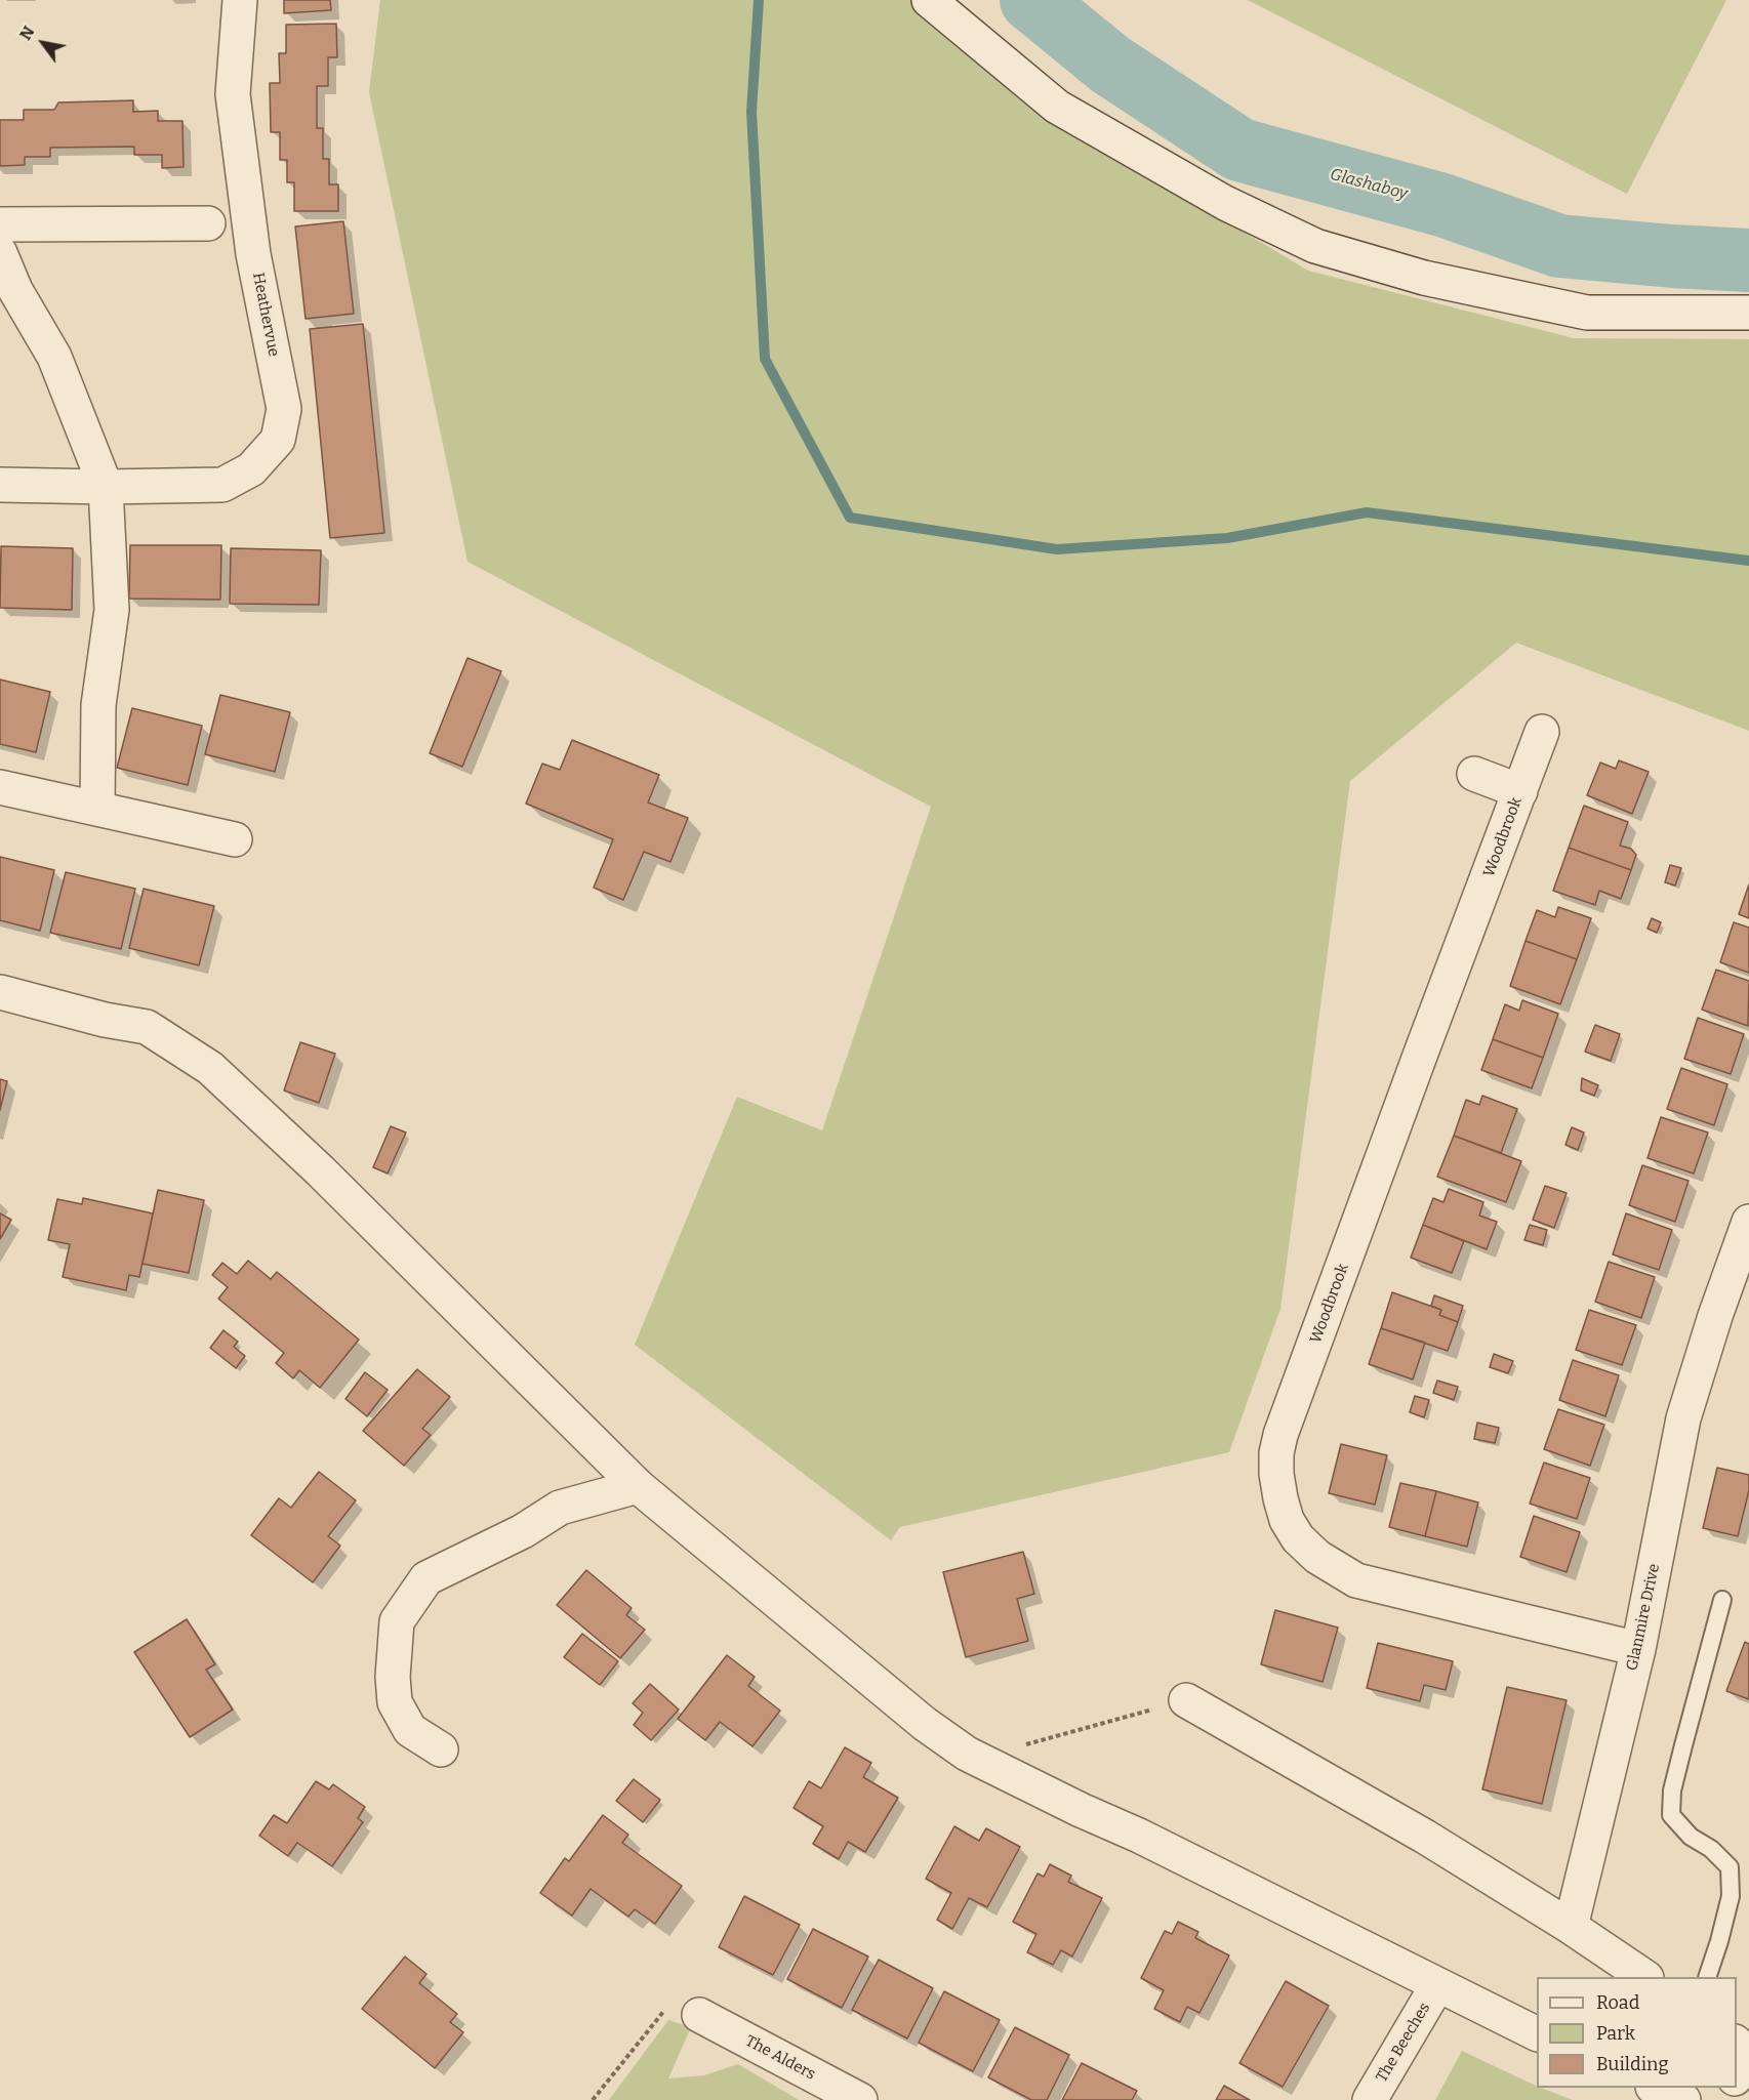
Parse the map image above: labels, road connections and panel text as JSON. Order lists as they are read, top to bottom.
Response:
{
  "streets": {
    "street": [
      "Heathervue",
      "Woodbrook",
      "Glanmire Drive",
      "The Beeches",
      "The Alders"
    ]
  },
  "crossings": [
    ["Woodbrook", "Glanmire Drive"]
  ],
  "water": ["Glashaboy"],
  "legend": ["Road", "Park", "Building"],
  "north": "top left"
}
